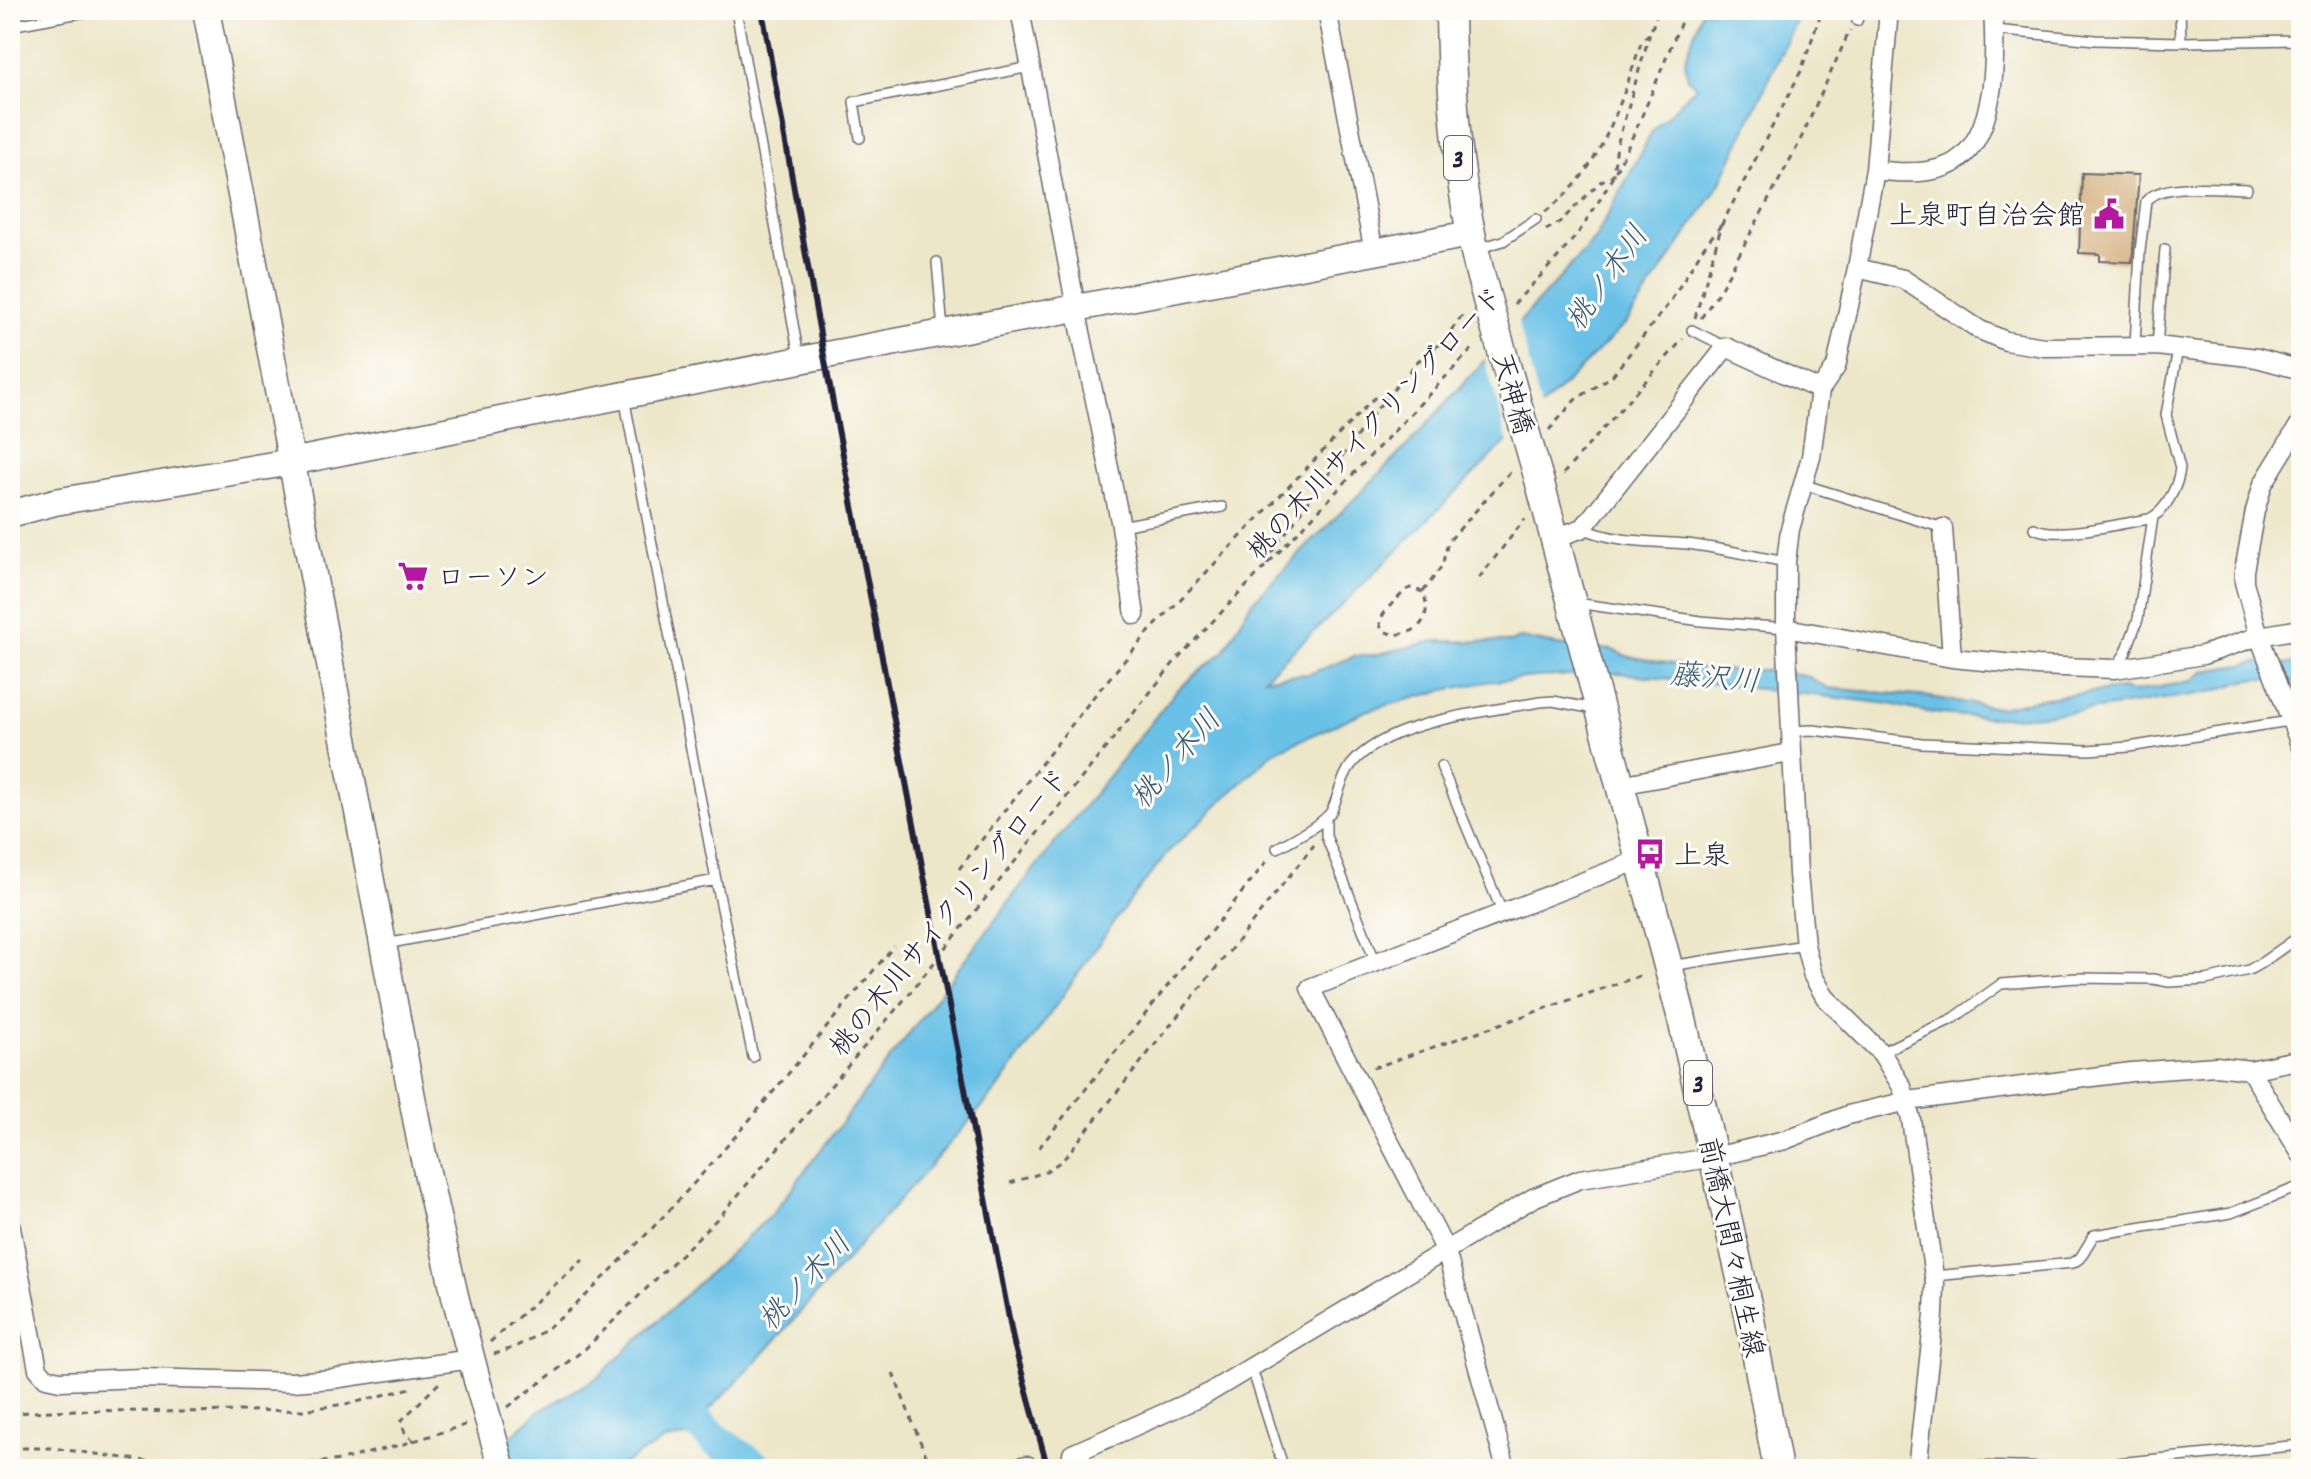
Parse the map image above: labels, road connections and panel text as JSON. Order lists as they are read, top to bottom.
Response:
{
  "streets": {
    "main road": ["3", "天神橋", "前橋大間々桐生線"],
    "path": ["桃の木川サイクリングロード"]
  },
  "crossings": [
    ["3", "天神橋"],
    ["3", "桃の木川サイクリングロード"],
    ["3", "前橋大間々桐生線"],
    ["天神橋", "桃の木川サイクリングロード"]
  ],
  "water": ["桃ノ木川", "藤沢川"],
  "places": {
    "public building": ["上泉町自治会館"],
    "supermarket": ["ローソン"],
    "bus stop": ["上泉"]
  }
}
